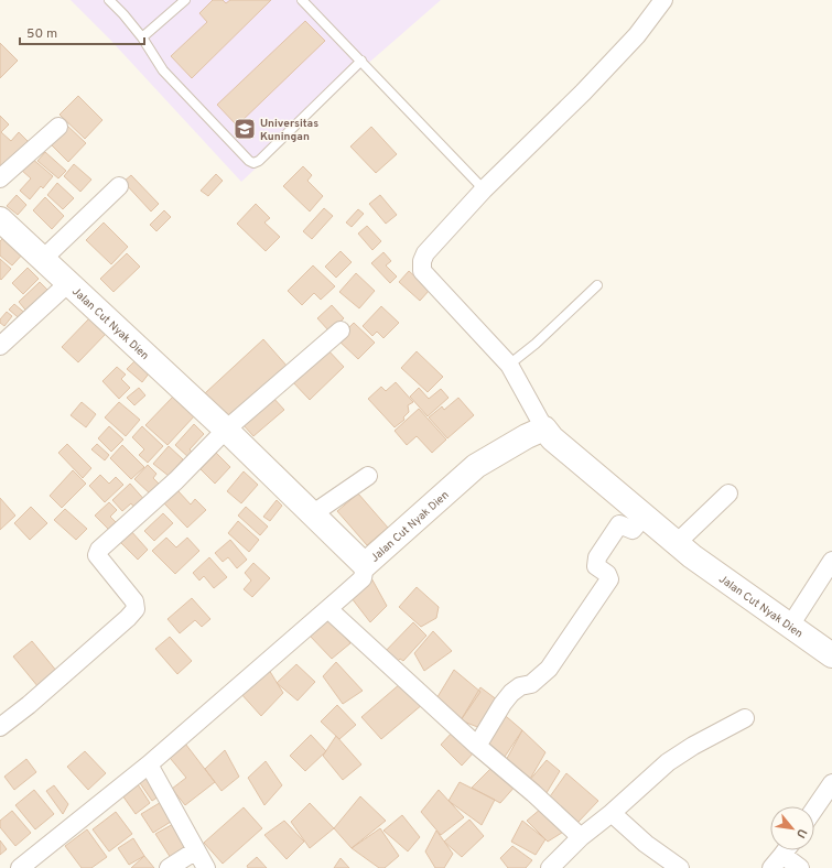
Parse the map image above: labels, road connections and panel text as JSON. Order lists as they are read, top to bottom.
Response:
{
  "streets": {
    "street": ["Jalan Cut Nyak Dien"]
  },
  "places": {
    "school or university": ["Universitas Kuningan"]
  },
  "scale_bar": "50 m",
  "north": "bottom right"
}
